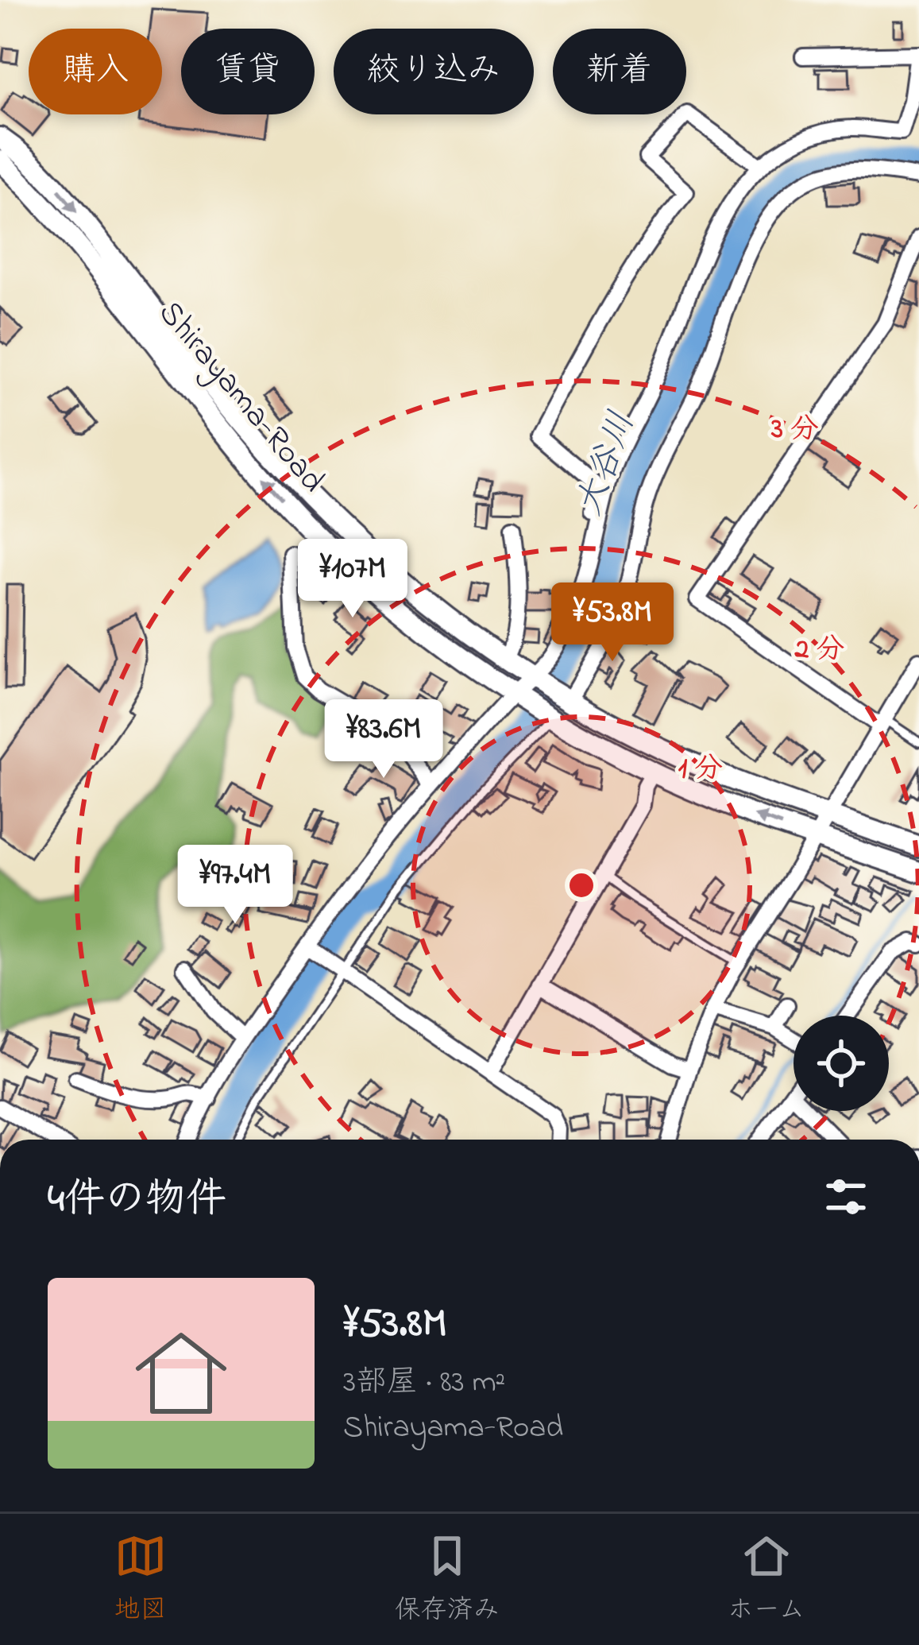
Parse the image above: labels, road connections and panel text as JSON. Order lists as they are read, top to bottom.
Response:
{
  "streets": {
    "street": ["Shirayama-Road"]
  },
  "water": ["大谷川"],
  "page": {
    "chip": [
      "購入",
      "賃貸",
      "絞り込み",
      "新着"
    ],
    "price": [
      "¥107M",
      "¥53.8M",
      "¥83.6M",
      "¥97.4M"
    ],
    "heading": "4件の物件",
    "list": [
      {
        "name": "¥53.8M",
        "note": "3部屋 · 83 m² · Shirayama-Road"
      }
    ],
    "tabs": ["地図", "保存済み", "ホーム"]
  },
  "rings": ["3 分", "2 分", "1 分"]
}
